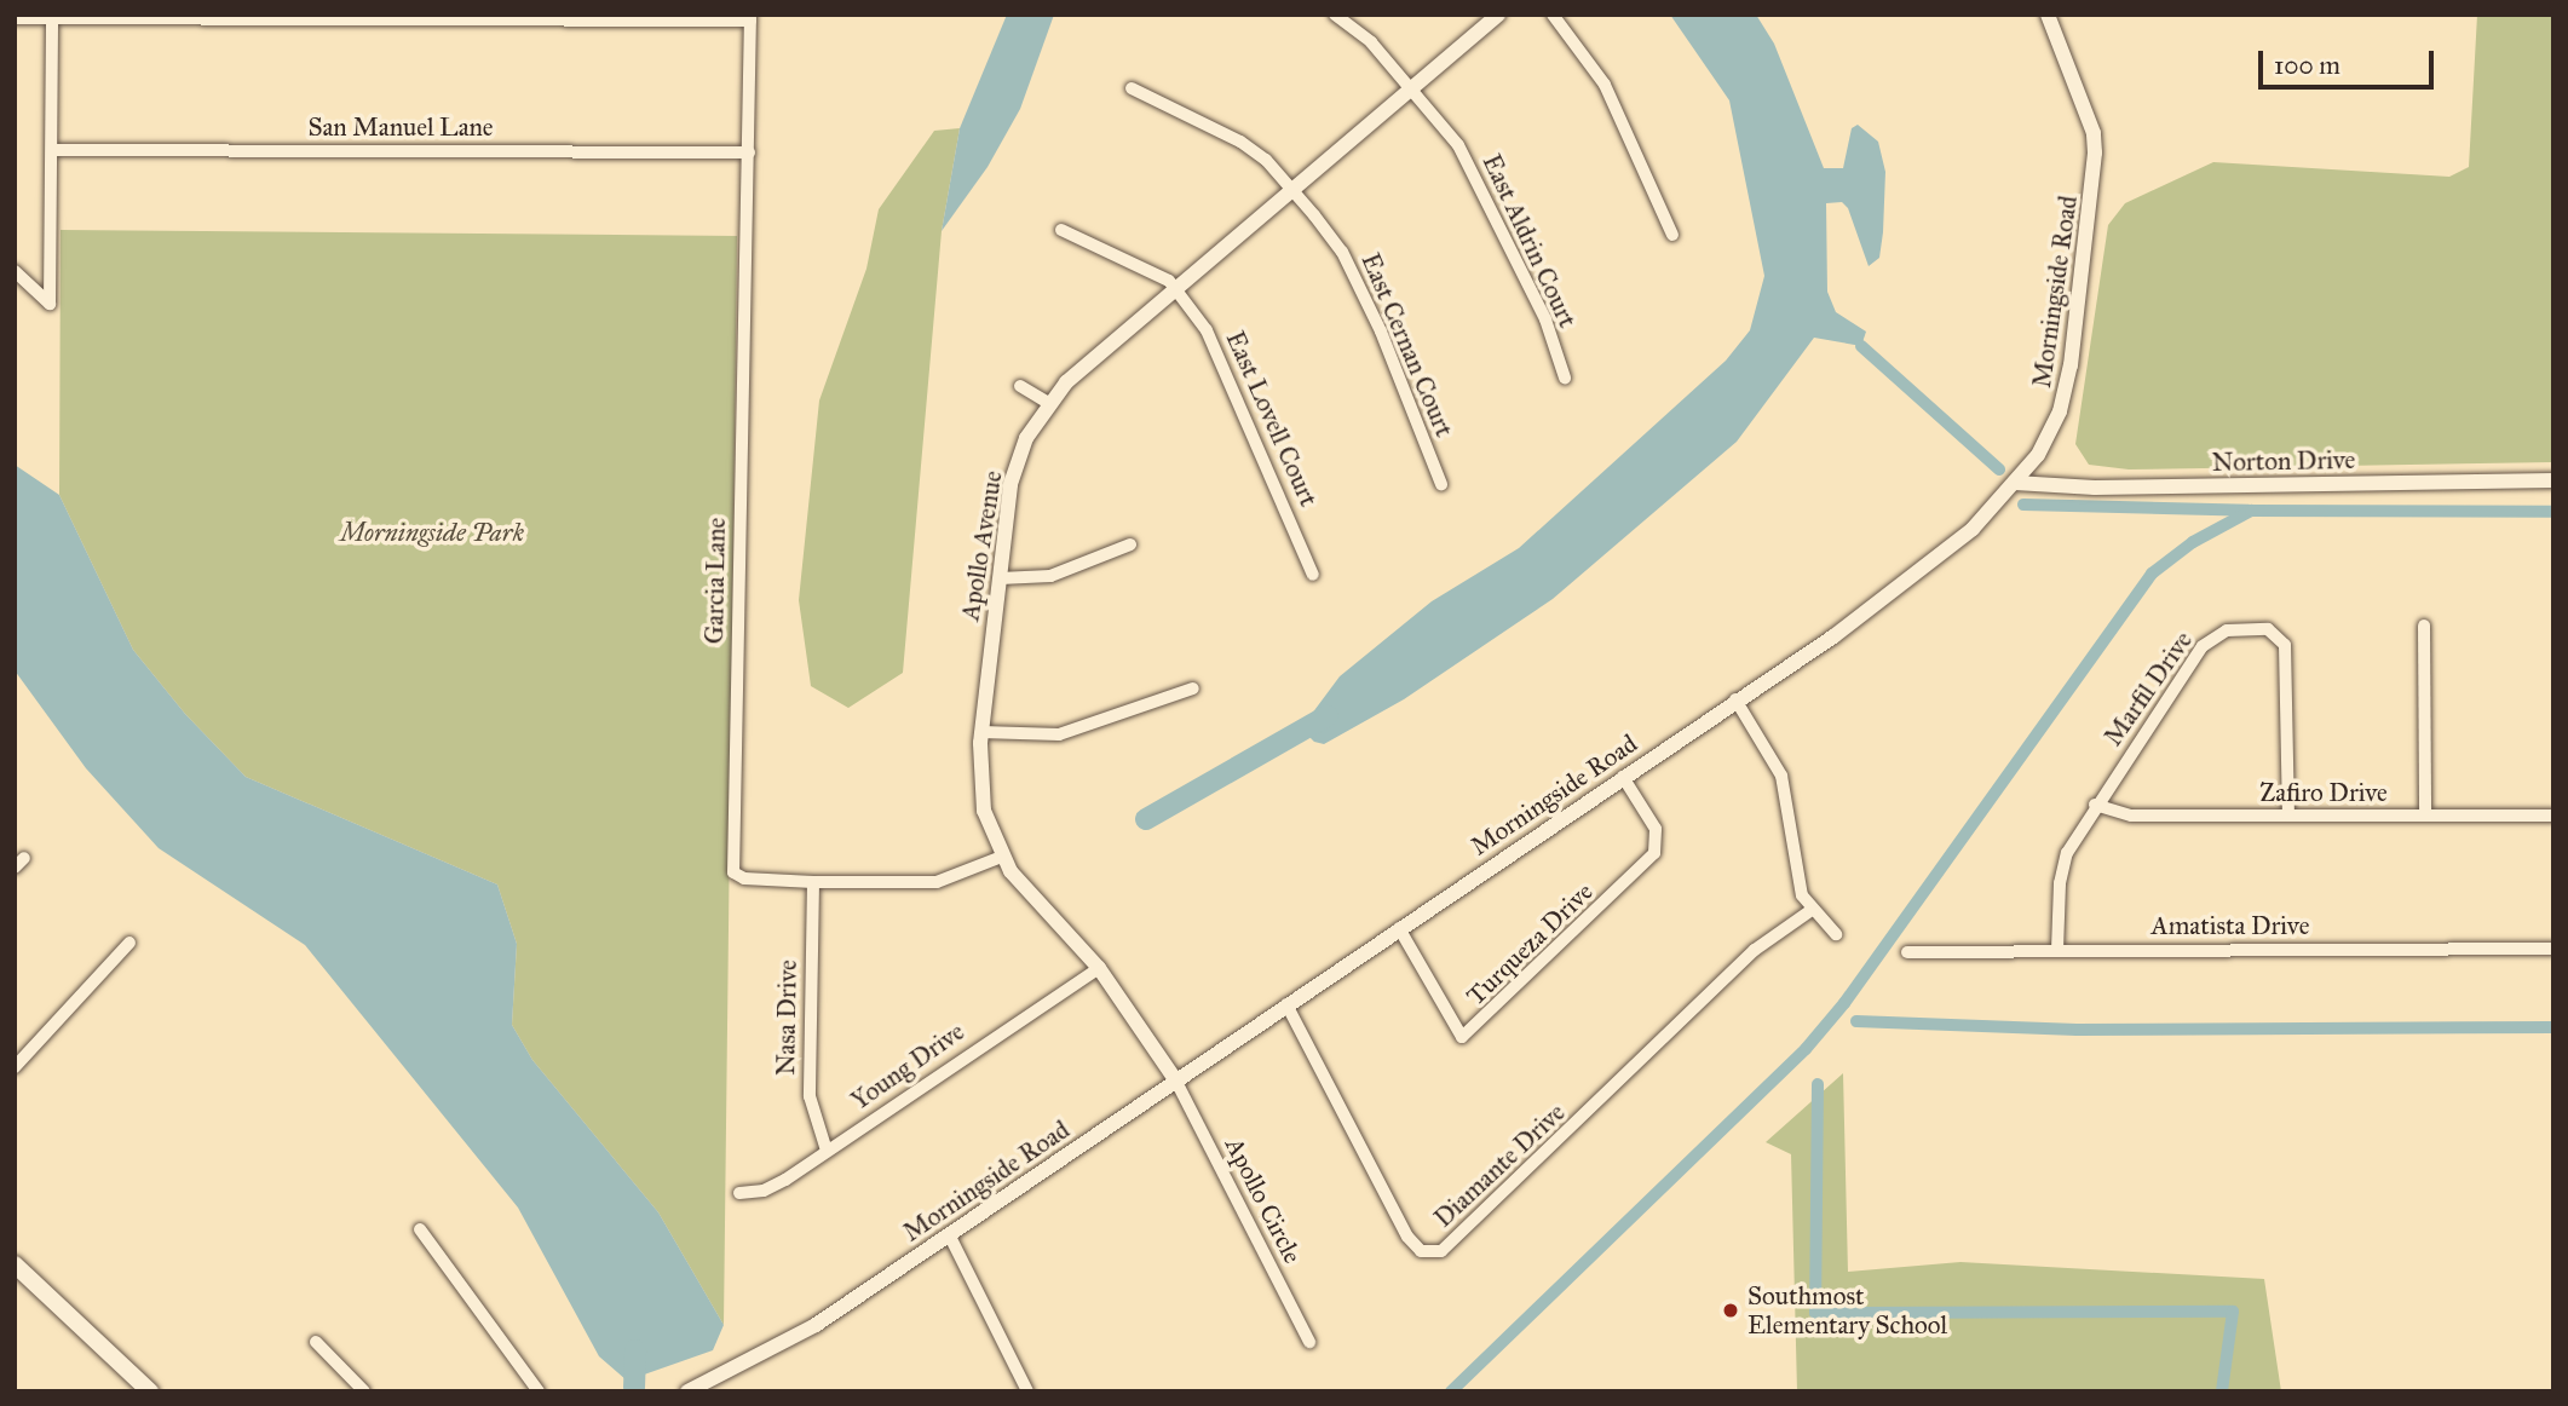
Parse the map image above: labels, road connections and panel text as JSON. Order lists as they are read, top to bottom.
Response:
{
  "streets": {
    "street": [
      "San Manuel Lane",
      "East Aldrin Court",
      "Morningside Road",
      "East Cernan Court",
      "East Lovell Court",
      "Norton Drive",
      "Apollo Avenue",
      "Garcia Lane",
      "Marfil Drive",
      "Zafiro Drive",
      "Amatista Drive",
      "Turqueza Drive",
      "Nasa Drive",
      "Young Drive",
      "Diamante Drive",
      "Apollo Circle"
    ]
  },
  "crossings": [
    ["San Manuel Lane", "Garcia Lane"],
    ["East Aldrin Court", "Apollo Avenue"],
    ["Morningside Road", "Norton Drive"],
    ["Morningside Road", "Apollo Avenue"],
    ["Morningside Road", "Turqueza Drive"],
    ["Morningside Road", "Diamante Drive"],
    ["Morningside Road", "Apollo Circle"],
    ["East Cernan Court", "Apollo Avenue"],
    ["East Lovell Court", "Apollo Avenue"],
    ["Apollo Avenue", "Garcia Lane"],
    ["Apollo Avenue", "Young Drive"],
    ["Apollo Avenue", "Apollo Circle"],
    ["Garcia Lane", "Nasa Drive"],
    ["Marfil Drive", "Zafiro Drive"],
    ["Marfil Drive", "Amatista Drive"],
    ["Nasa Drive", "Young Drive"]
  ],
  "parks": ["Morningside Park"],
  "places": ["Southmost Elementary School"],
  "scale_bar": "100 m"
}
